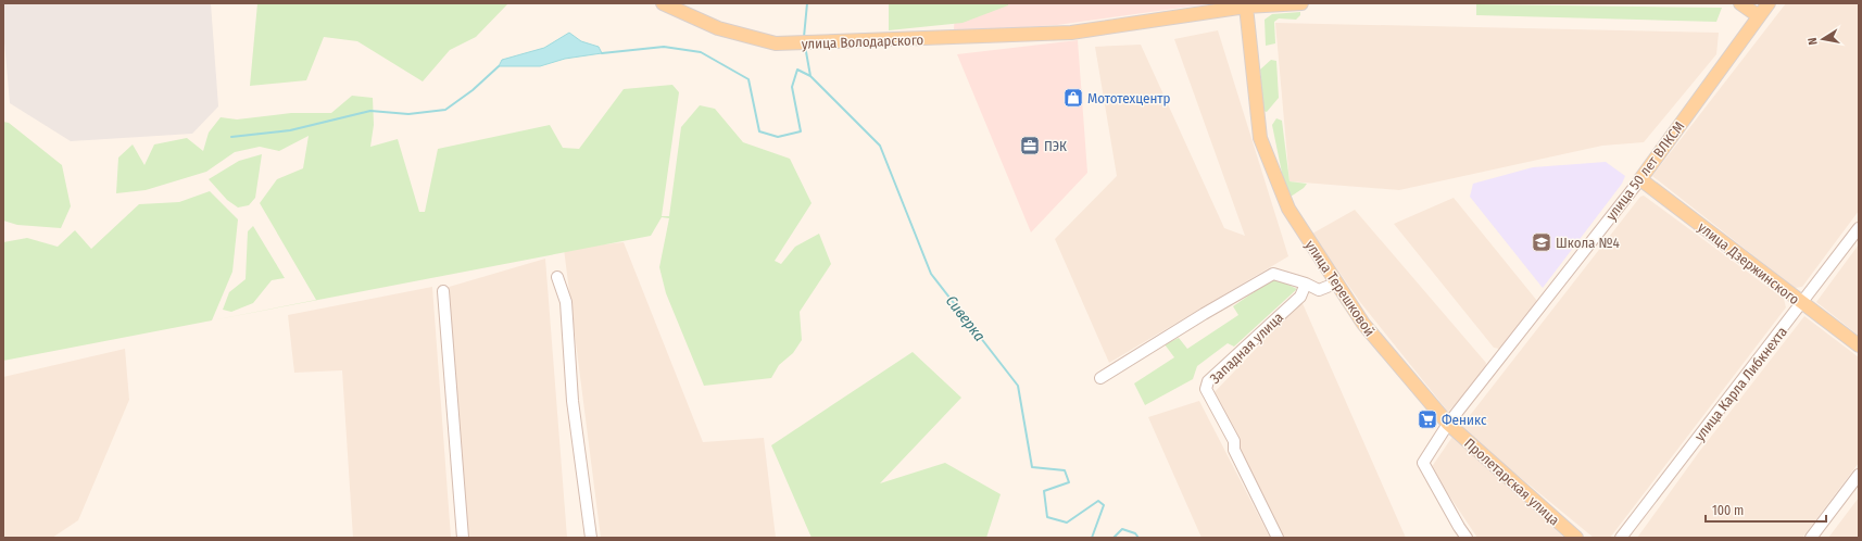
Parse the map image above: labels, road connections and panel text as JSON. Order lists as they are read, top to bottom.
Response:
{
  "streets": {
    "main road": [
      "улица Володарского",
      "улица 50 лет ВЛКСМ",
      "улица Дзержинского",
      "улица Терешковой",
      "Пролетарская улица"
    ],
    "street": ["Западная улица", "улица Карла Либкнехта"]
  },
  "crossings": [
    ["улица Володарского", "улица Терешковой"],
    ["улица 50 лет ВЛКСМ", "улица Дзержинского"],
    ["улица 50 лет ВЛКСМ", "улица Терешковой"],
    ["улица 50 лет ВЛКСМ", "Пролетарская улица"],
    ["улица Дзержинского", "улица Карла Либкнехта"],
    ["улица Терешковой", "Пролетарская улица"]
  ],
  "water": ["Сиверка"],
  "places": {
    "shop": ["Мототехцентр"],
    "office": ["ПЭК"],
    "school or university": ["Школа №4"],
    "supermarket": ["Феникс"]
  },
  "scale_bar": "100 m",
  "north": "left"
}
